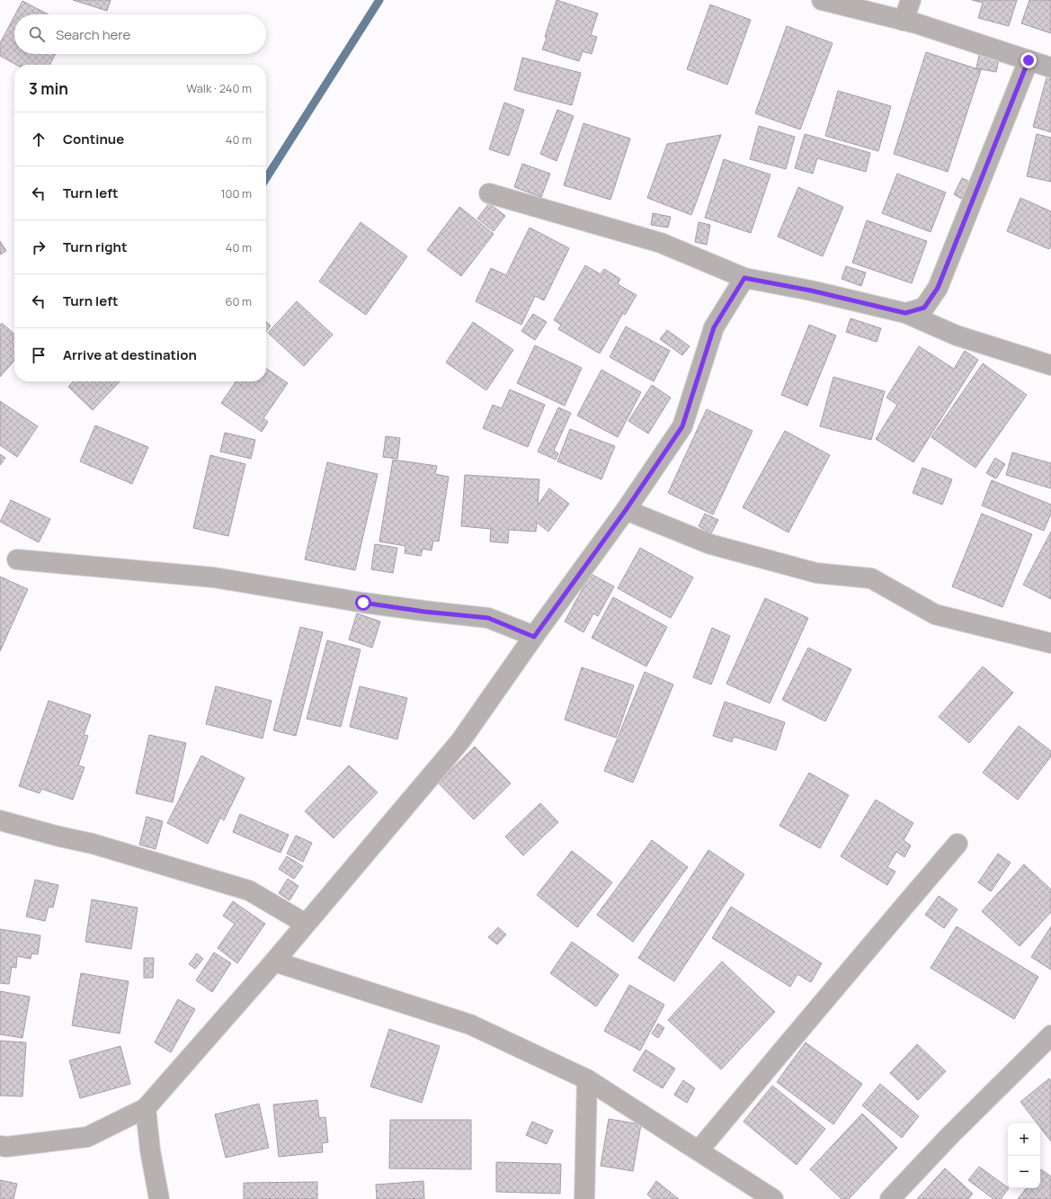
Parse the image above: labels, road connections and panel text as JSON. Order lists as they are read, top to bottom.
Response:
{
  "page": {
    "search": "Search here",
    "heading": ["3 min", "Walk · 240 m"],
    "list": [
      ["Continue", "40 m"],
      ["Turn left", "100 m"],
      ["Turn right", "40 m"],
      ["Turn left", "60 m"],
      "Arrive at destination"
    ],
    "map_buttons": ["+", "−"]
  }
}
